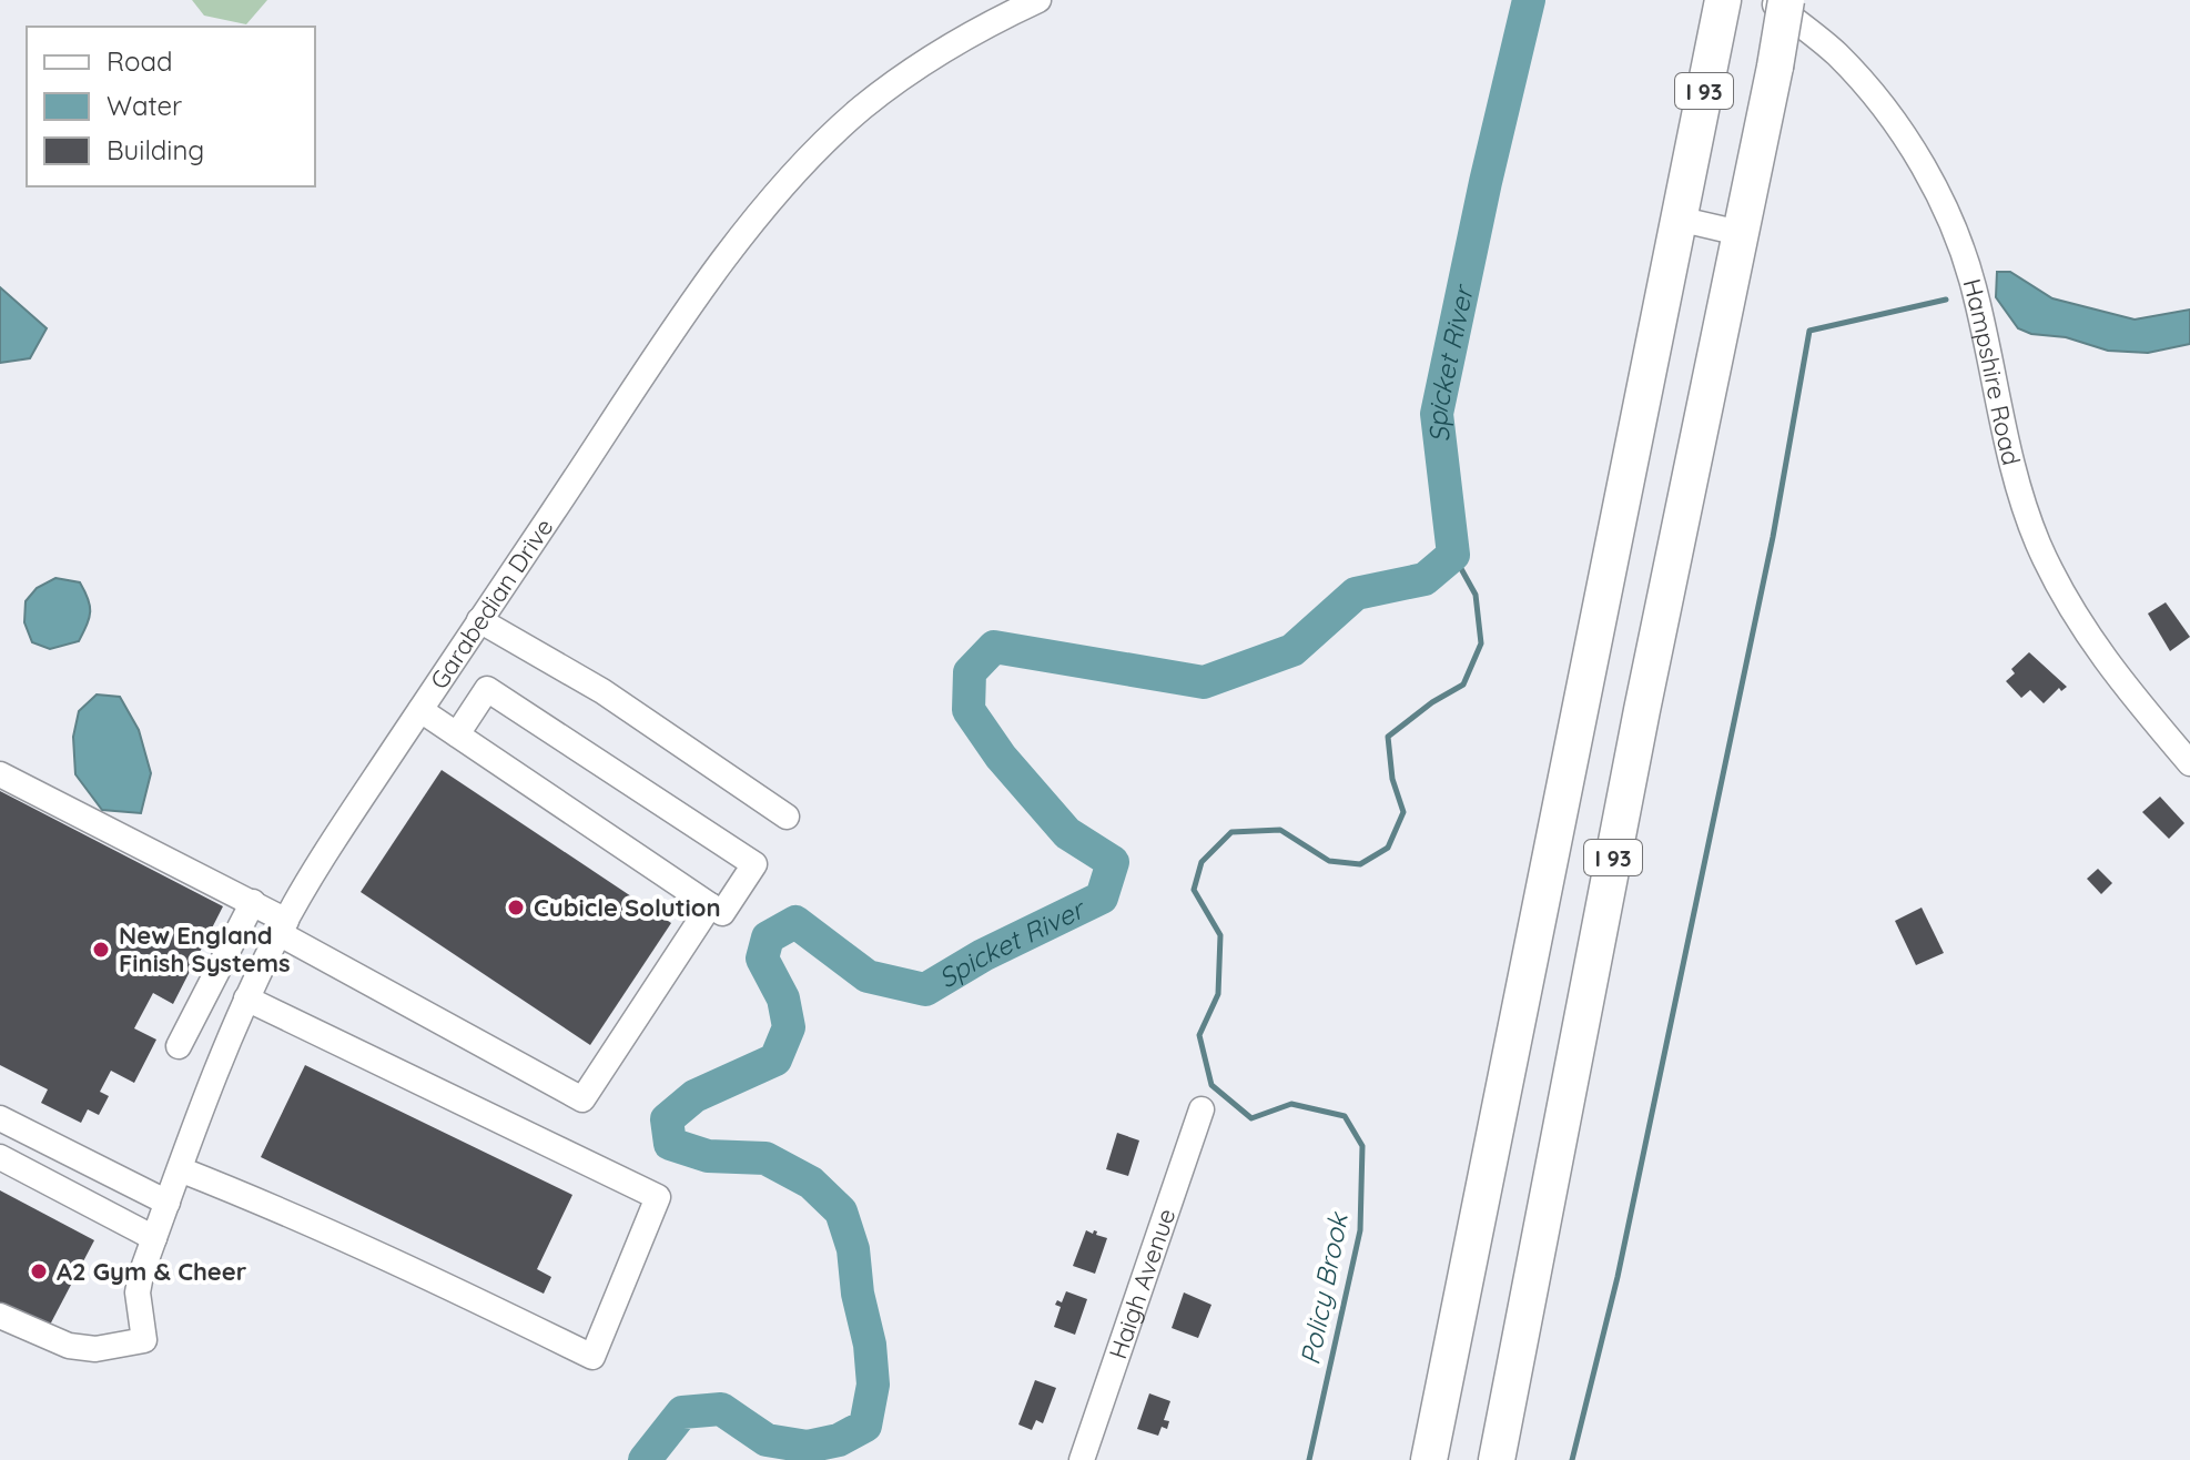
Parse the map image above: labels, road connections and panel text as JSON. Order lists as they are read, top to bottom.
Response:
{
  "streets": {
    "highway": ["I 93"],
    "street": ["Hampshire Road", "Garabedian Drive", "Haigh Avenue"]
  },
  "water": ["Spicket River", "Policy Brook"],
  "places": ["Cubicle Solution", "New England Finish Systems", "A2 Gym & Cheer"],
  "legend": ["Road", "Water", "Building"]
}
